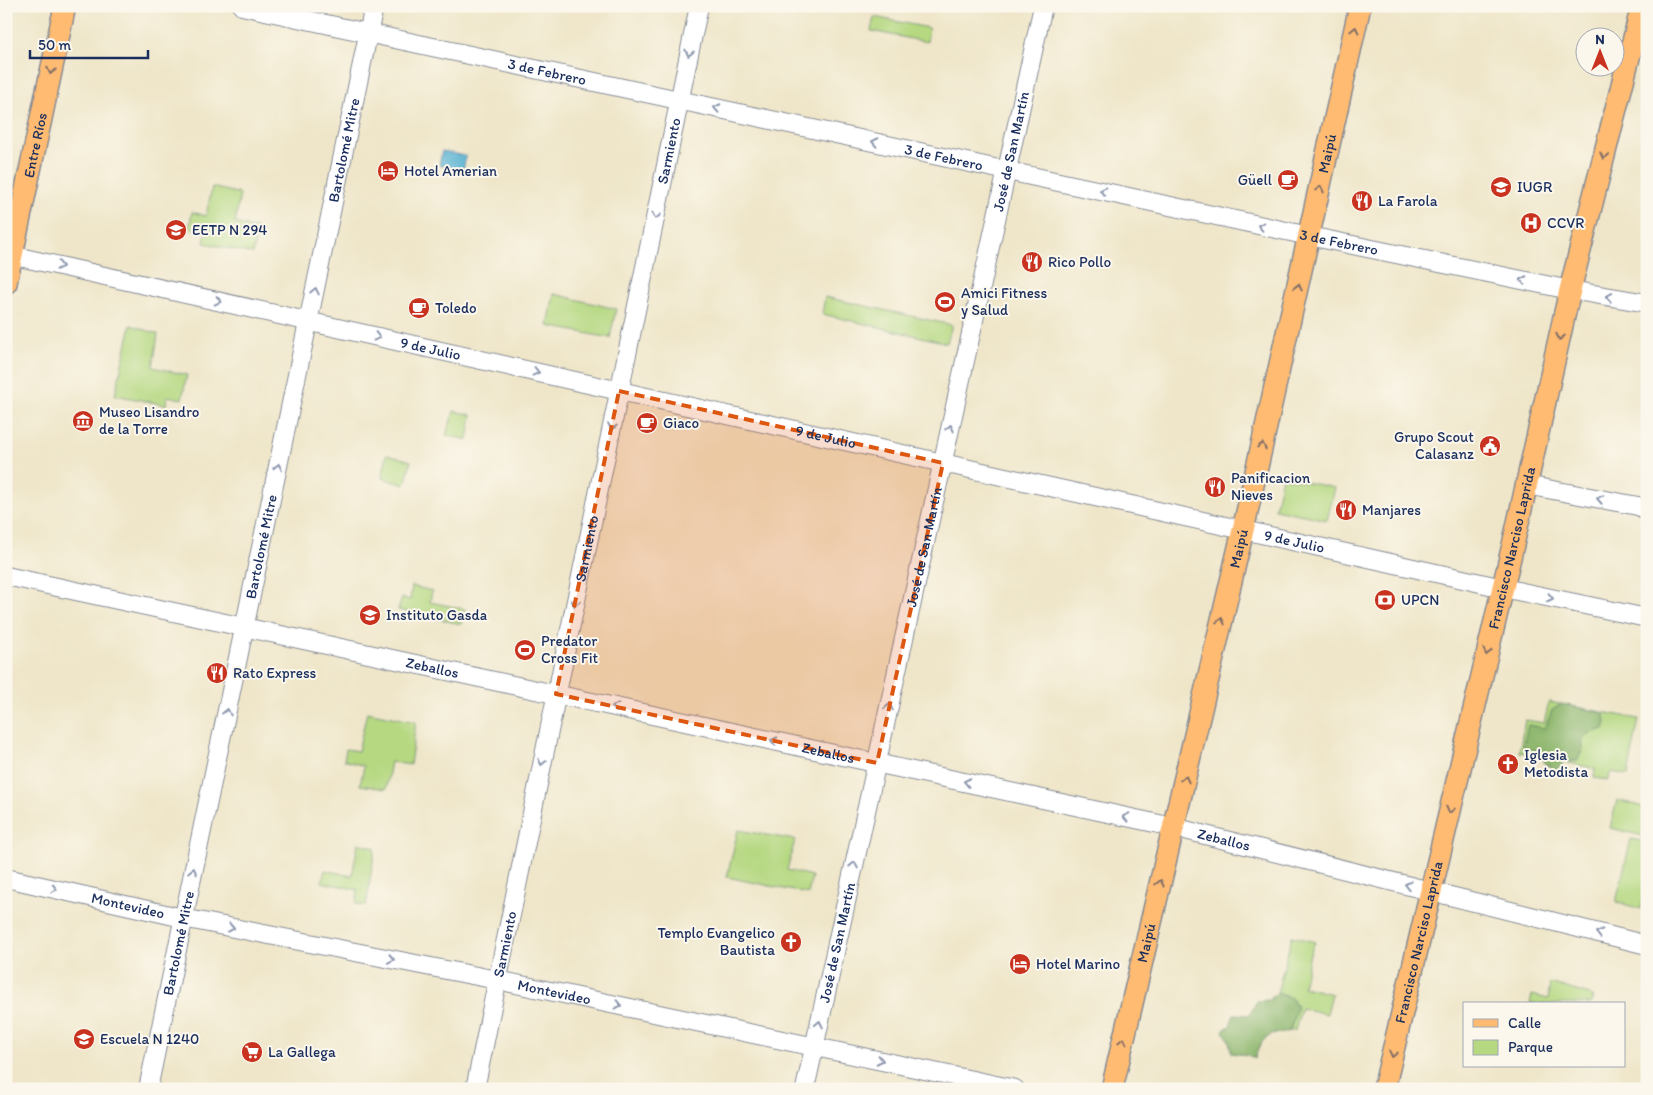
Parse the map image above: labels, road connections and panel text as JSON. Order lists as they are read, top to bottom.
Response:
{
  "streets": {
    "main road": ["Entre Ríos", "Maipú", "Francisco Narciso Laprida"],
    "street": [
      "3 de Febrero",
      "Bartolomé Mitre",
      "Sarmiento",
      "José de San Martín",
      "9 de Julio",
      "Zeballos",
      "Montevideo"
    ]
  },
  "crossings": [
    ["3 de Febrero", "Bartolomé Mitre"],
    ["3 de Febrero", "Sarmiento"],
    ["3 de Febrero", "José de San Martín"],
    ["3 de Febrero", "Maipú"],
    ["3 de Febrero", "Francisco Narciso Laprida"],
    ["Entre Ríos", "9 de Julio"],
    ["Bartolomé Mitre", "9 de Julio"],
    ["Bartolomé Mitre", "Zeballos"],
    ["Bartolomé Mitre", "Montevideo"],
    ["Sarmiento", "9 de Julio"],
    ["Sarmiento", "Zeballos"],
    ["Sarmiento", "Montevideo"],
    ["José de San Martín", "9 de Julio"],
    ["José de San Martín", "Zeballos"],
    ["José de San Martín", "Montevideo"],
    ["Maipú", "9 de Julio"],
    ["Maipú", "Zeballos"],
    ["9 de Julio", "Francisco Narciso Laprida"],
    ["Francisco Narciso Laprida", "Zeballos"]
  ],
  "one_way": [
    "3 de Febrero",
    "Entre Ríos",
    "Bartolomé Mitre",
    "Sarmiento",
    "José de San Martín",
    "Maipú",
    "9 de Julio",
    "Francisco Narciso Laprida",
    "Zeballos",
    "Montevideo"
  ],
  "places": {
    "hotel": ["Hotel Amerian", "Hotel Marino"],
    "cafe": ["Güell", "Toledo", "Giaco"],
    "school or university": [
      "IUGR",
      "EETP N 294",
      "Instituto Gasda",
      "Escuela N 1240"
    ],
    "restaurant": [
      "La Farola",
      "Rico Pollo",
      "Panificacion Nieves",
      "Manjares",
      "Rato Express"
    ],
    "hospital": ["CCVR"],
    "sports": ["Amici Fitness y Salud", "Predator Cross Fit"],
    "museum": ["Museo Lisandro de la Torre"],
    "public building": ["Grupo Scout Calasanz"],
    "bank": ["UPCN"],
    "church": ["Iglesia Metodista", "Templo Evangelico Bautista"],
    "supermarket": ["La Gallega"]
  },
  "legend": ["Calle", "Parque"],
  "scale_bar": "50 m",
  "north": "top"
}
